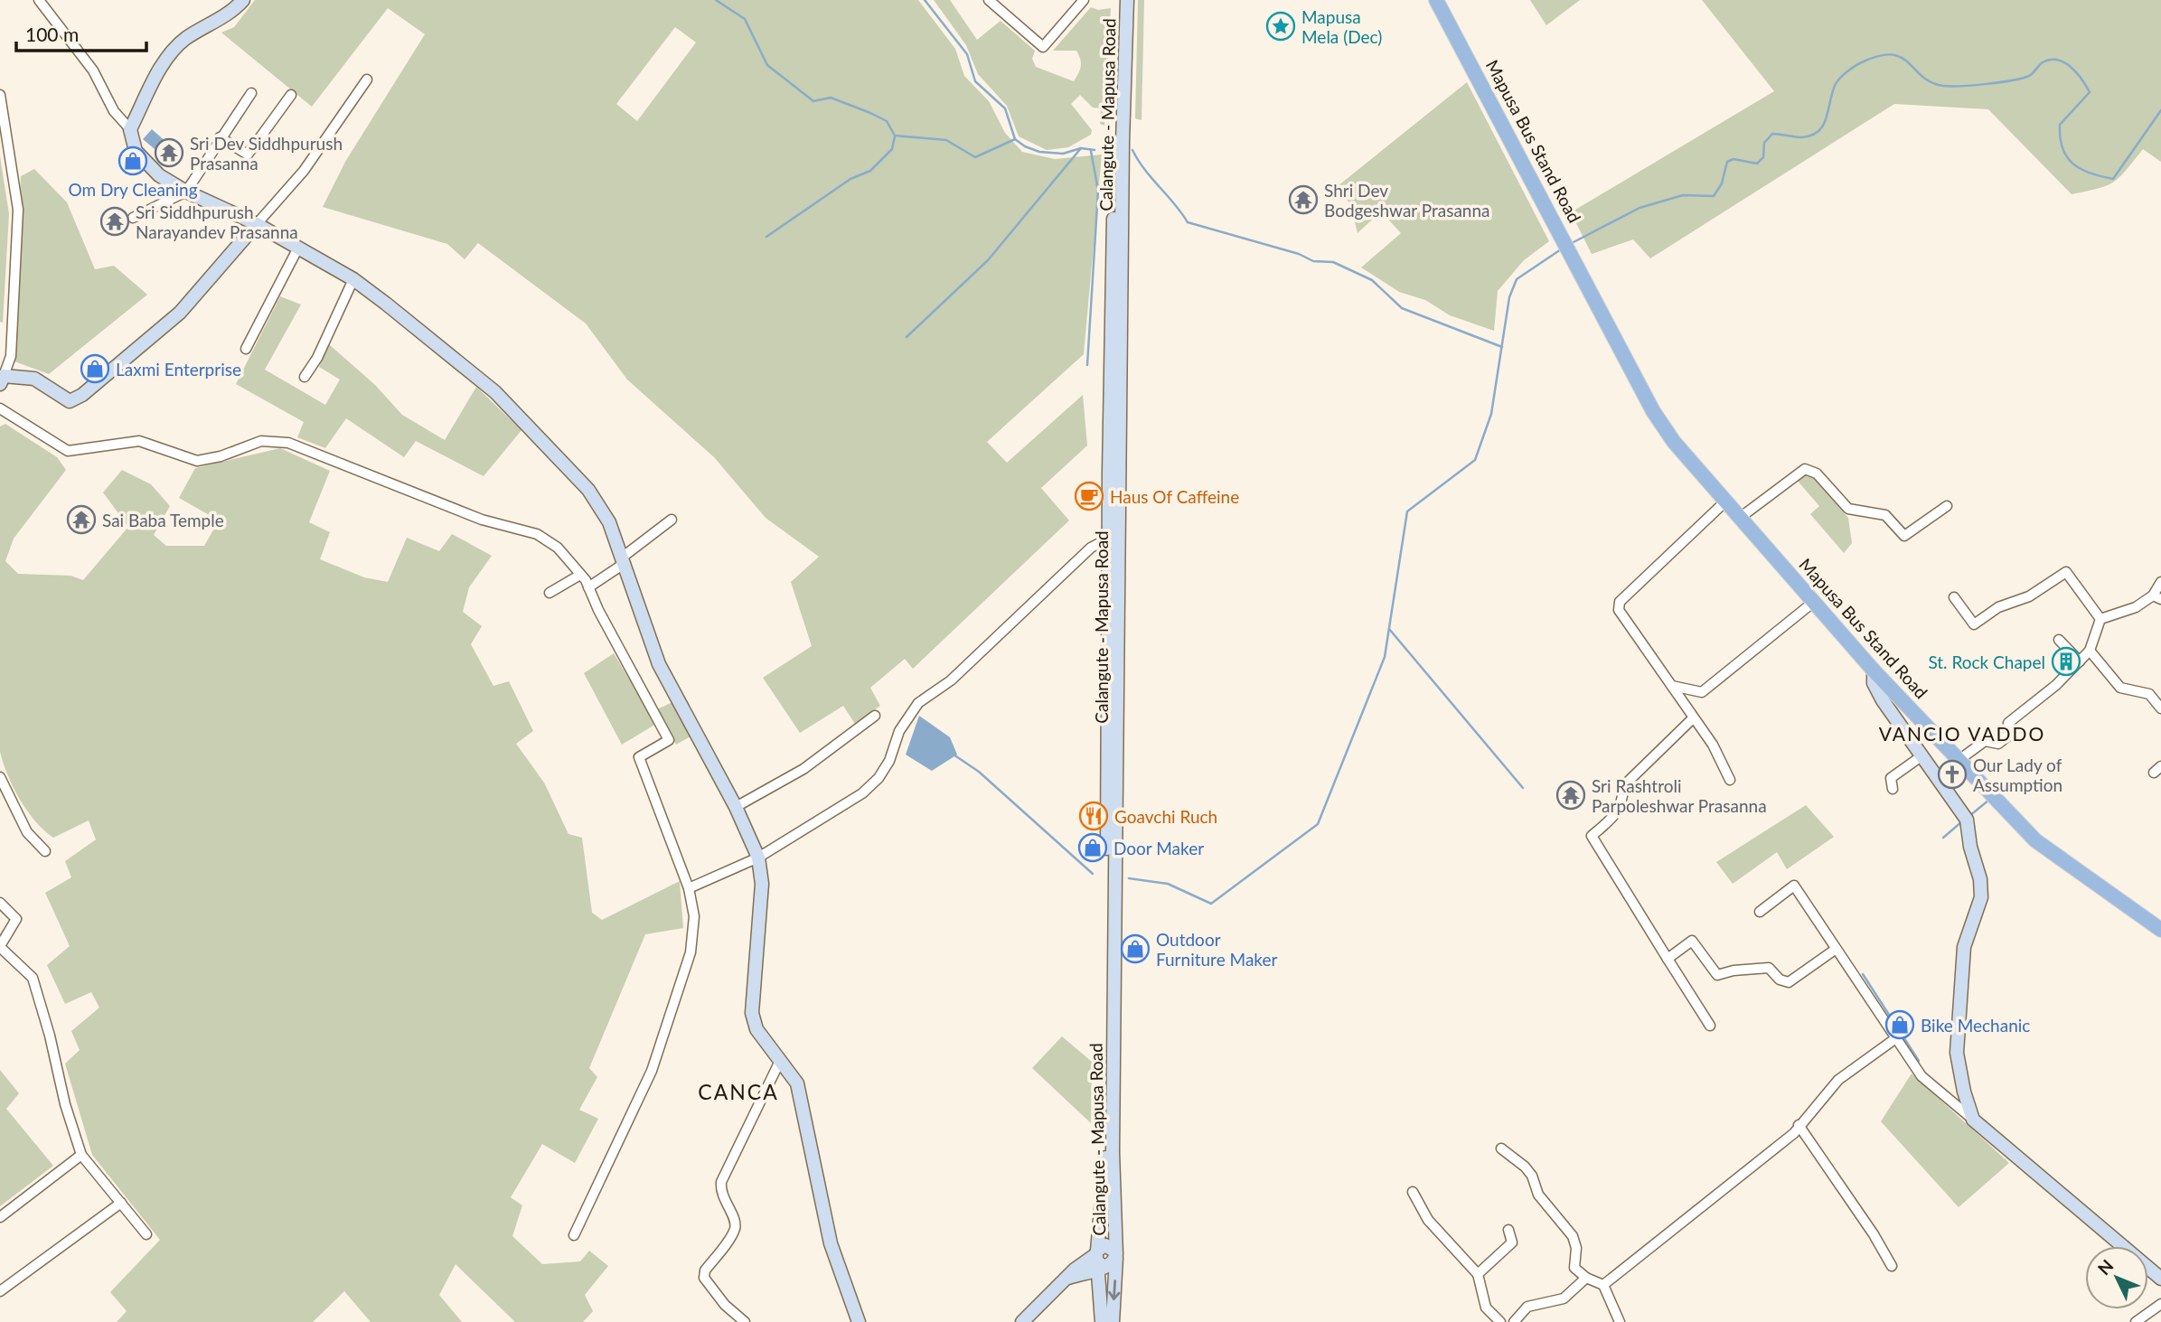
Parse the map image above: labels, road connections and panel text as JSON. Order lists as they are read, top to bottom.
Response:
{
  "streets": {
    "main road": ["Mapusa Bus Stand Road"],
    "street": ["Calangute - Mapusa Road"]
  },
  "districts": ["VANCIO VADDO", "CANCA"],
  "places": {
    "place": ["Mapusa Mela (Dec)"],
    "temple": [
      "Sri Dev Siddhpurush Prasanna",
      "Shri Dev Bodgeshwar Prasanna",
      "Sri Siddhpurush Narayandev Prasanna",
      "Sai Baba Temple",
      "Sri Rashtroli Parpoleshwar Prasanna"
    ],
    "shop": [
      "Om Dry Cleaning",
      "Laxmi Enterprise",
      "Door Maker",
      "Outdoor Furniture Maker",
      "Bike Mechanic"
    ],
    "cafe": ["Haus Of Caffeine"],
    "building": ["St. Rock Chapel"],
    "church": ["Our Lady of Assumption"],
    "restaurant": ["Goavchi Ruch"]
  },
  "scale_bar": "100 m",
  "north": "top left"
}
